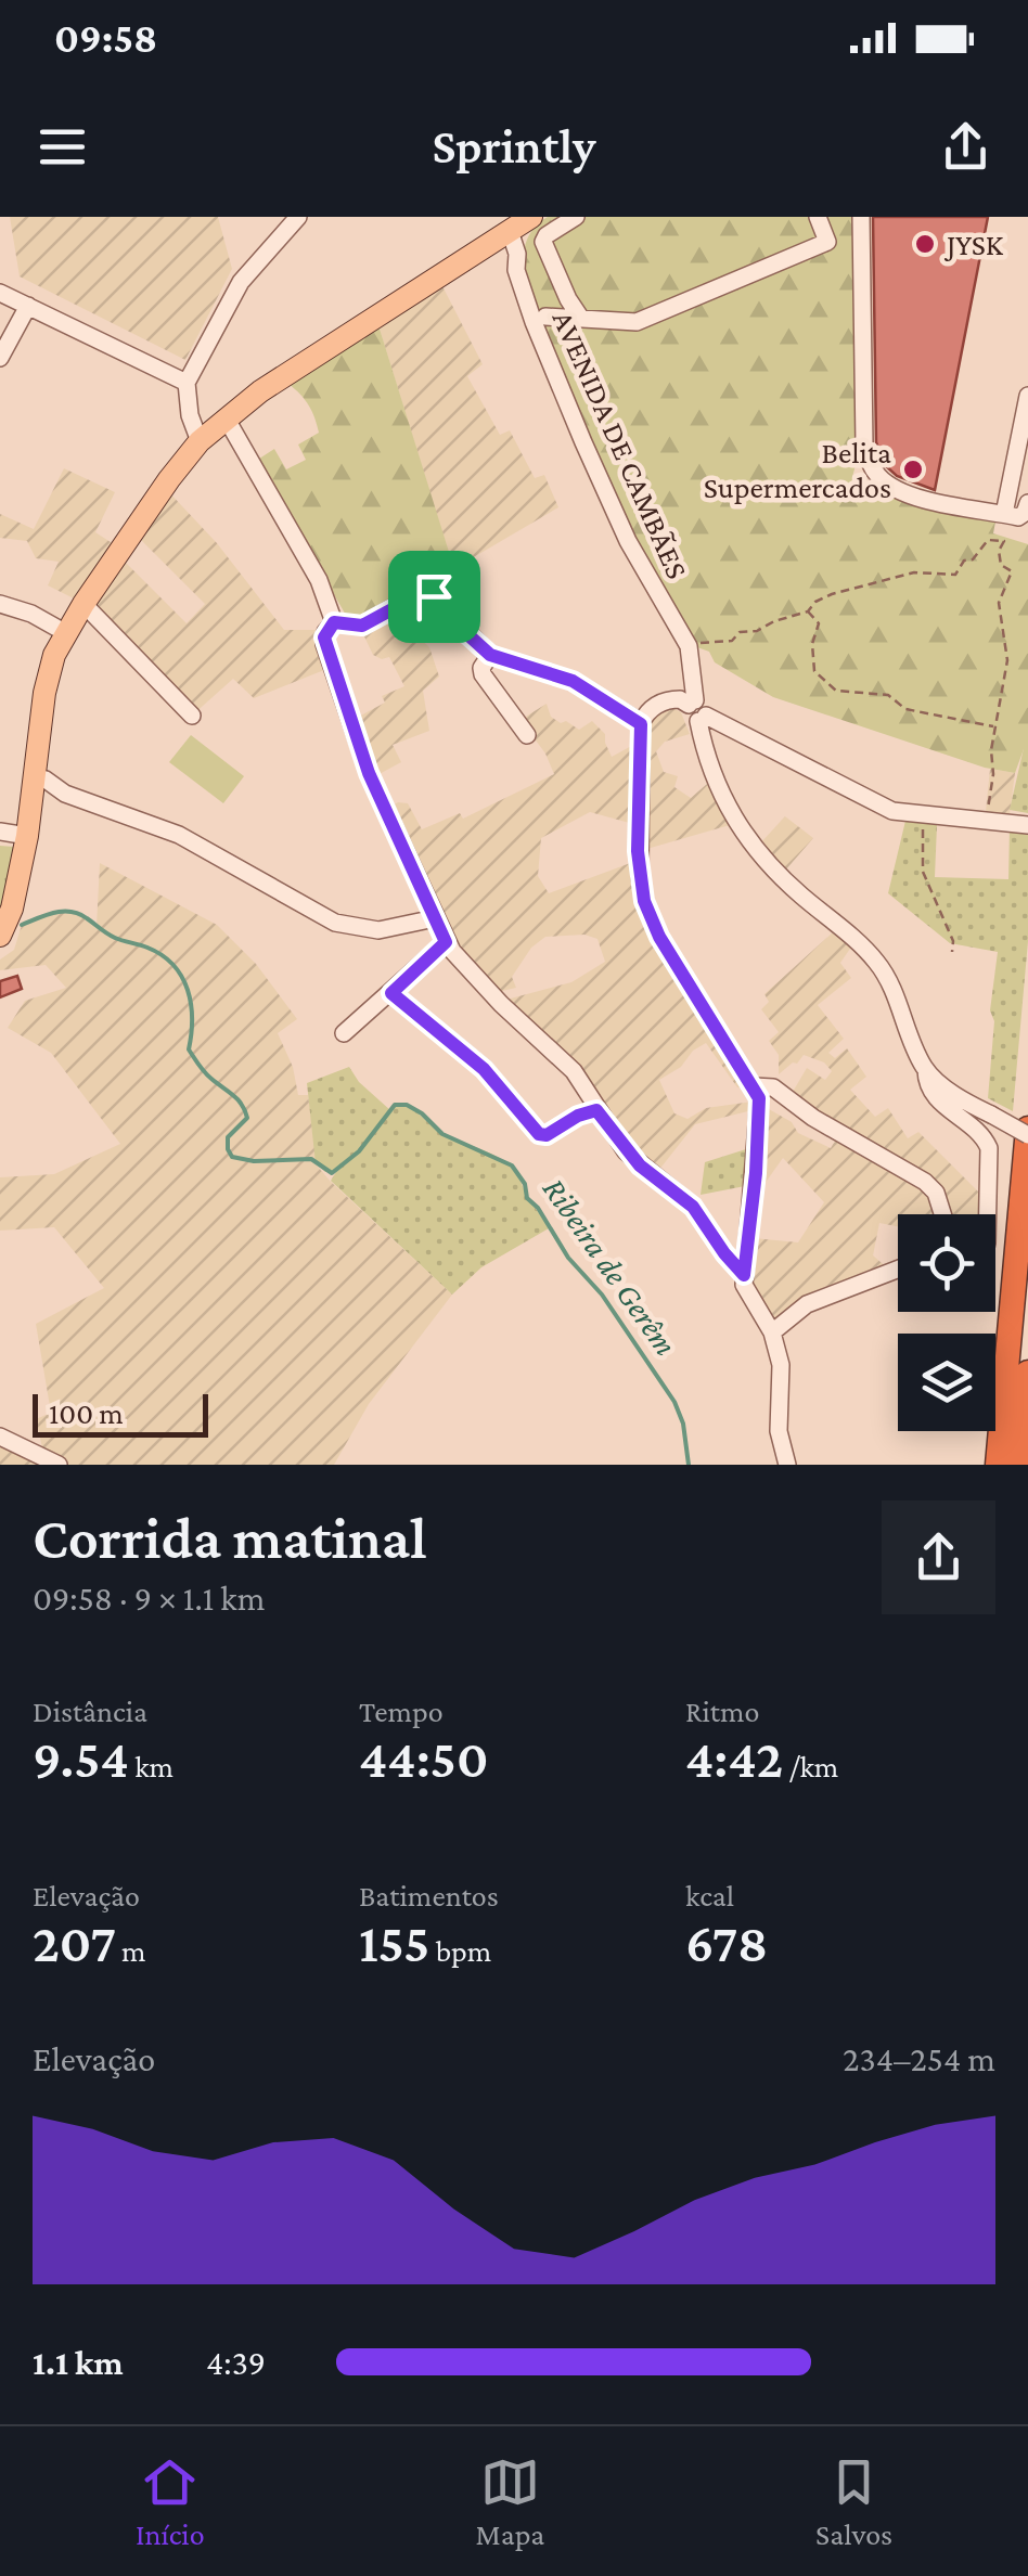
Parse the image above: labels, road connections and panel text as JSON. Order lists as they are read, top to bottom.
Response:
{
  "streets": {
    "street": ["AVENIDA DE CAMBÃES"]
  },
  "water": ["Ribeira de Gerêm"],
  "places": ["JYSK", "Belita Supermercados"],
  "scale_bar": "100 m",
  "page": {
    "status": "09:58",
    "header": "Sprintly",
    "scale": "100 m",
    "heading": ["Corrida matinal", "09:58 · 9 × 1.1 km"],
    "stats": [
      ["Distância", "9.54 km"],
      ["Tempo", "44:50"],
      ["Ritmo", "4:42 /km"],
      ["Elevação", "207 m"],
      ["Batimentos", "155 bpm"],
      ["kcal", "678"]
    ],
    "chart": ["Elevação", "234–254 m"],
    "list": [
      {
        "name": "1.1 km",
        "note": "4:39"
      }
    ],
    "tabs": ["Início", "Mapa", "Salvos"]
  }
}
